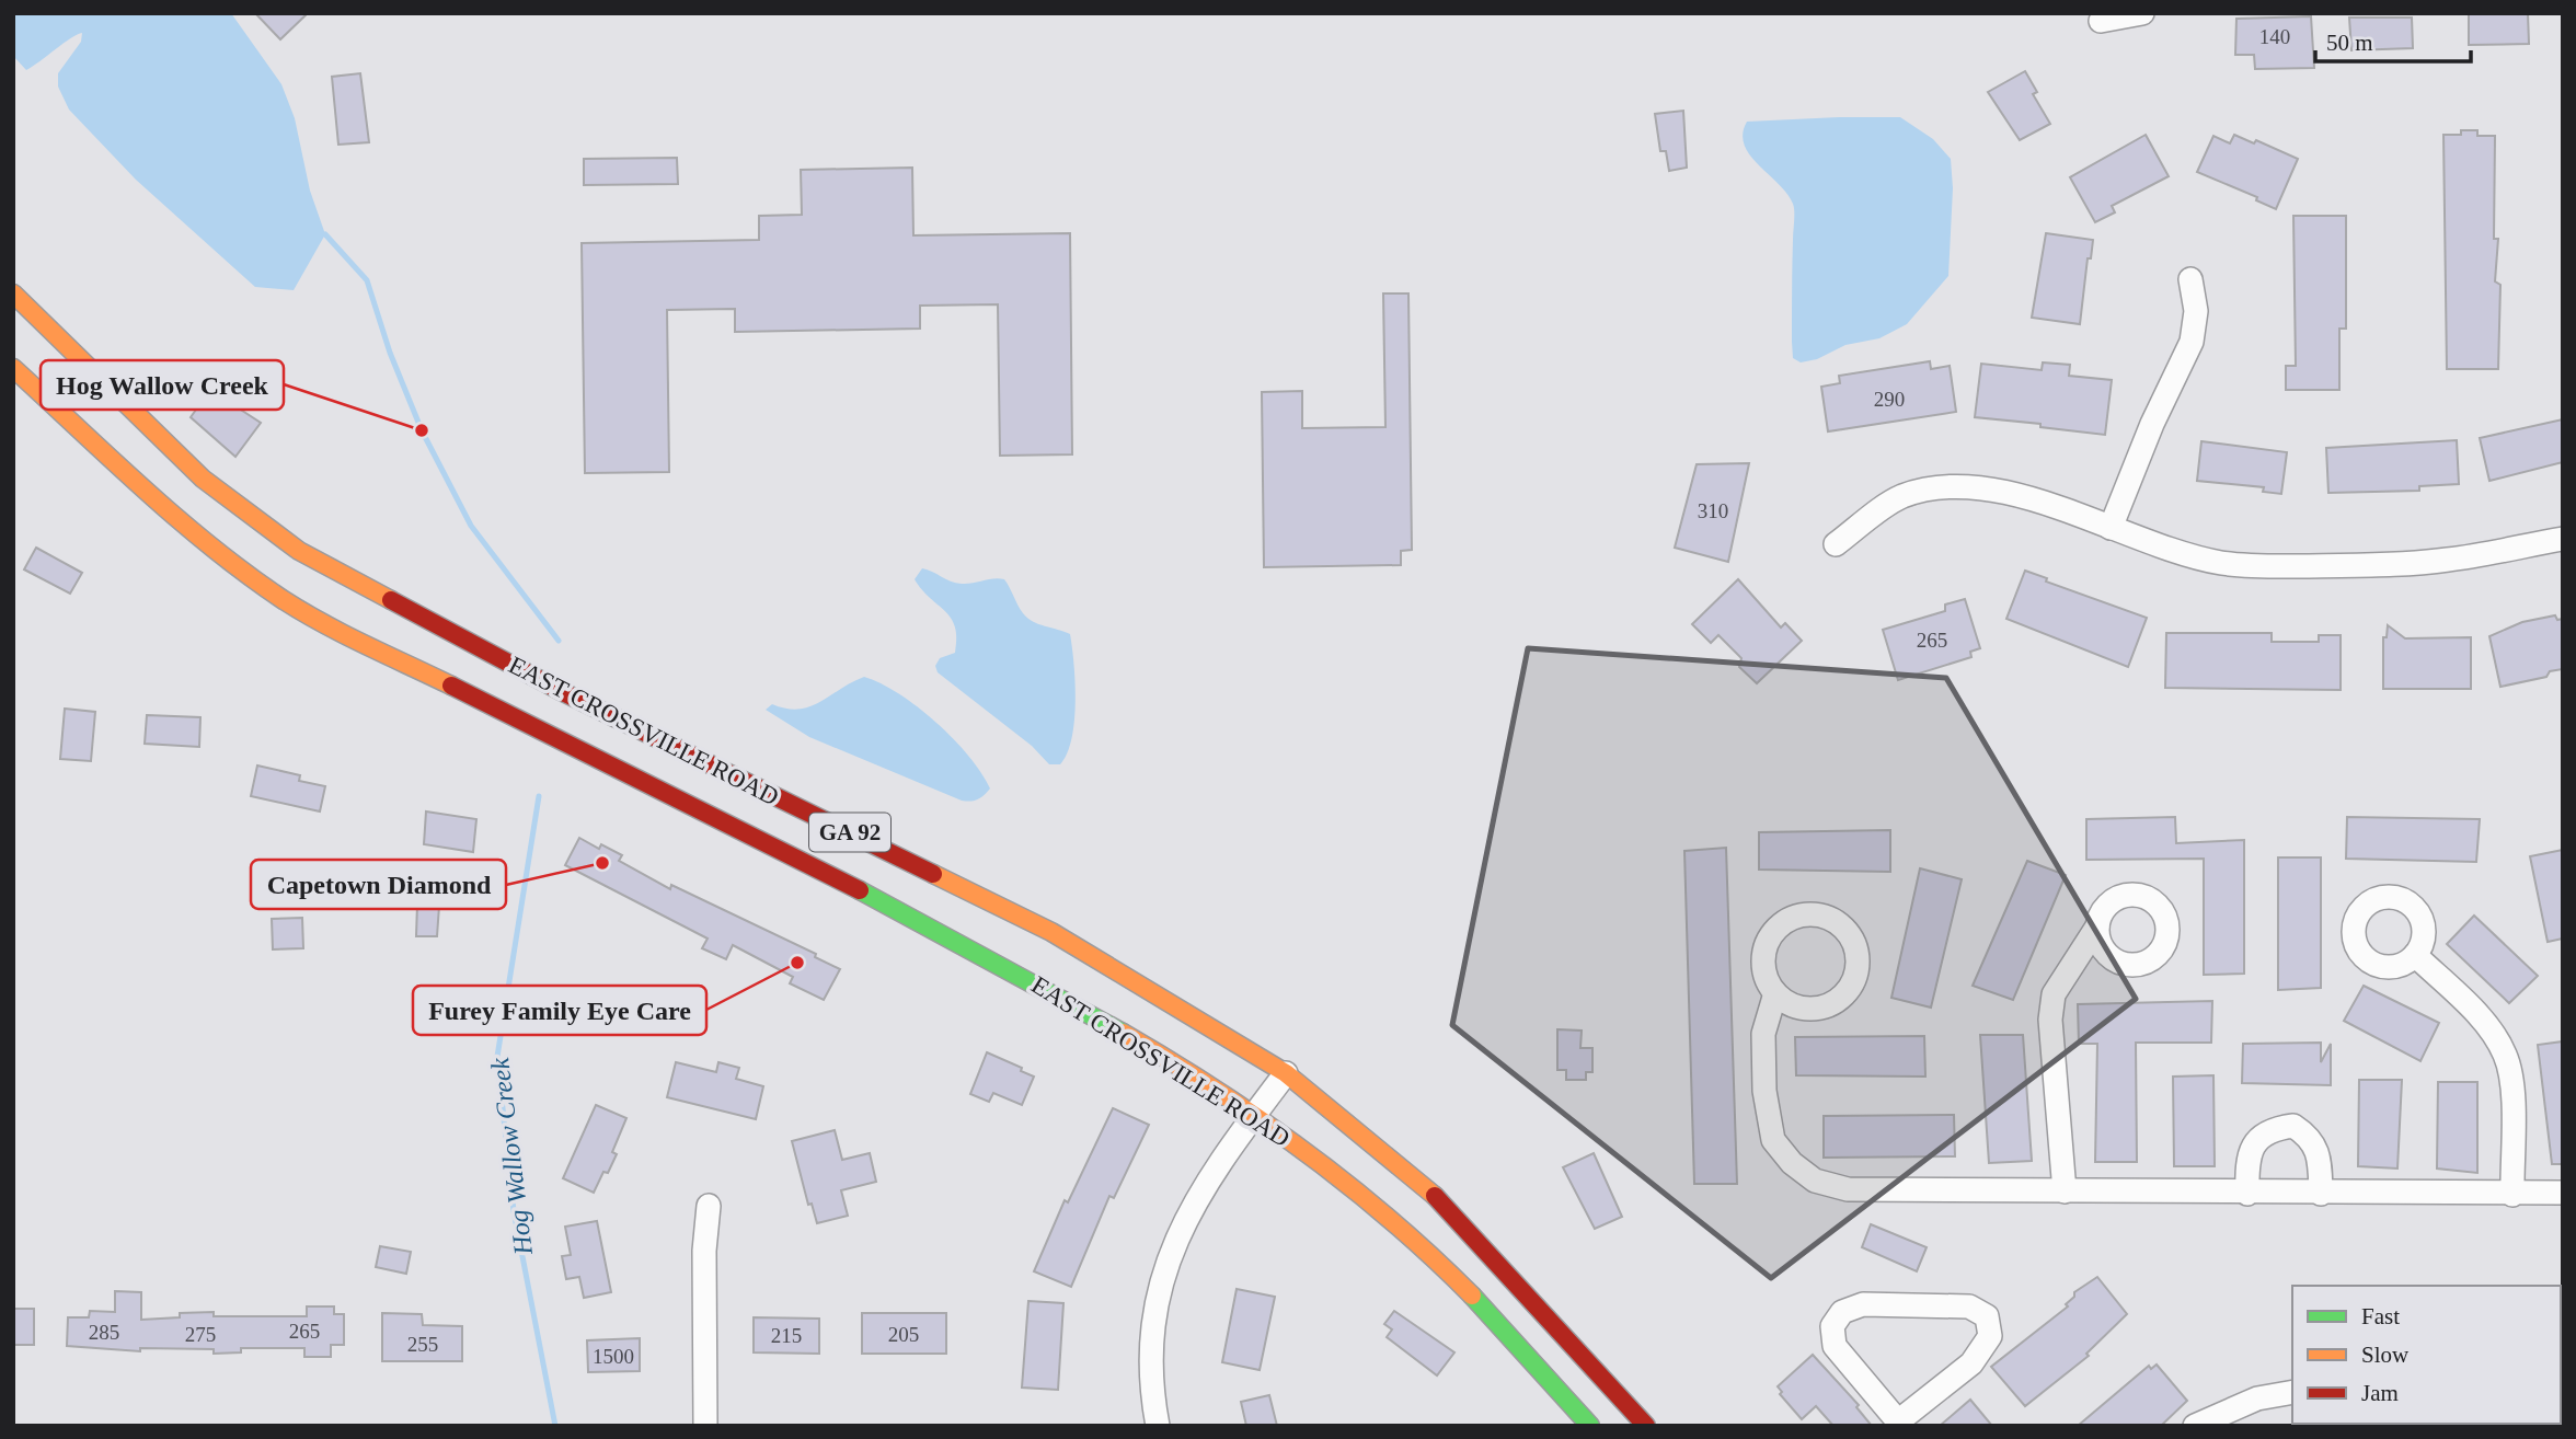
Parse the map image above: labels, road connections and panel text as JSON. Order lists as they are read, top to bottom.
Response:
{
  "streets": {
    "main road": ["EAST CROSSVILLE ROAD", "GA 92"]
  },
  "water": ["Hog Wallow Creek"],
  "places": ["Hog Wallow Creek", "Capetown Diamond", "Furey Family Eye Care"],
  "house_numbers": [
    "140",
    "290",
    "310",
    "265",
    "265",
    "285",
    "275",
    "205",
    "215",
    "255",
    "1500"
  ],
  "legend": ["Fast", "Slow", "Jam"],
  "scale_bar": "50 m"
}
